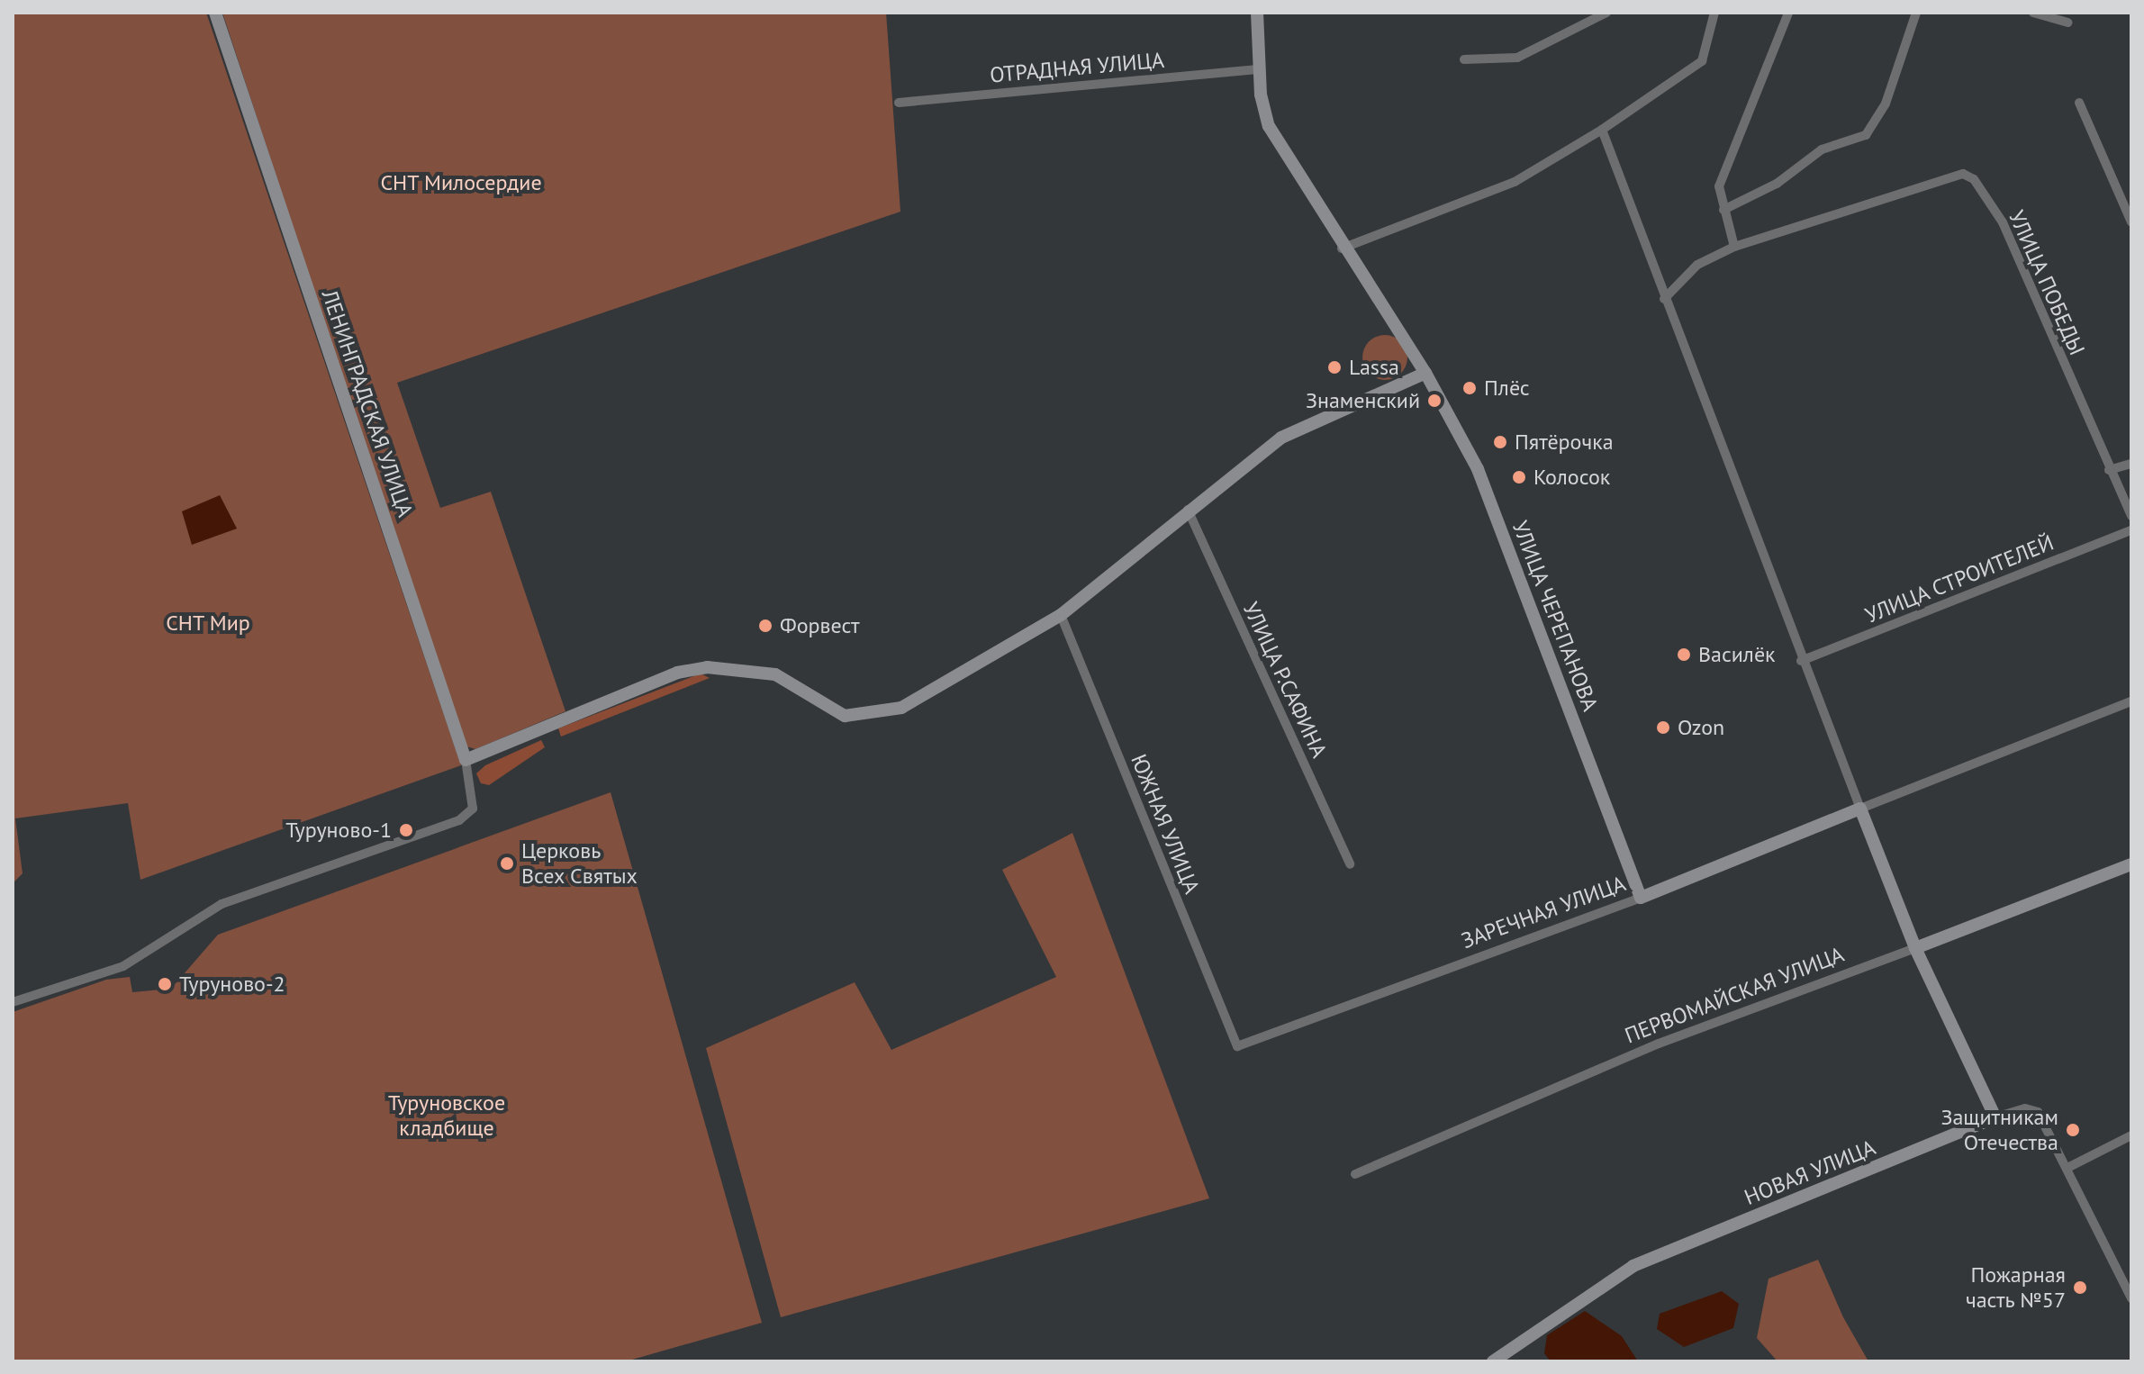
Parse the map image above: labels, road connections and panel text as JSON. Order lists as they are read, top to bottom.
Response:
{
  "streets": {
    "street": [
      "ОТРАДНАЯ УЛИЦА",
      "УЛИЦА ПОБЕДЫ",
      "ЛЕНИНГРАДСКАЯ УЛИЦА",
      "УЛИЦА СТРОИТЕЛЕЙ",
      "УЛИЦА ЧЕРЕПАНОВА",
      "УЛИЦА Р.САФИНА",
      "ЮЖНАЯ УЛИЦА",
      "ЗАРЕЧНАЯ УЛИЦА",
      "ПЕРВОМАЙСКАЯ УЛИЦА",
      "НОВАЯ УЛИЦА"
    ]
  },
  "crossings": [
    ["ОТРАДНАЯ УЛИЦА", "УЛИЦА ЧЕРЕПАНОВА"],
    ["УЛИЦА ЧЕРЕПАНОВА", "ЗАРЕЧНАЯ УЛИЦА"],
    ["ЮЖНАЯ УЛИЦА", "ЗАРЕЧНАЯ УЛИЦА"]
  ],
  "parks": ["СНТ Милосердие", "СНТ Мир", "Туруновское кладбище"],
  "places": [
    "Lassa",
    "Плёс",
    "Знаменский",
    "Пятёрочка",
    "Колосок",
    "Форвест",
    "Василёк",
    "Ozon",
    "Туруново-1",
    "Церковь Всех Святых",
    "Туруново-2",
    "Защитникам Отечества",
    "Пожарная часть №57"
  ]
}
